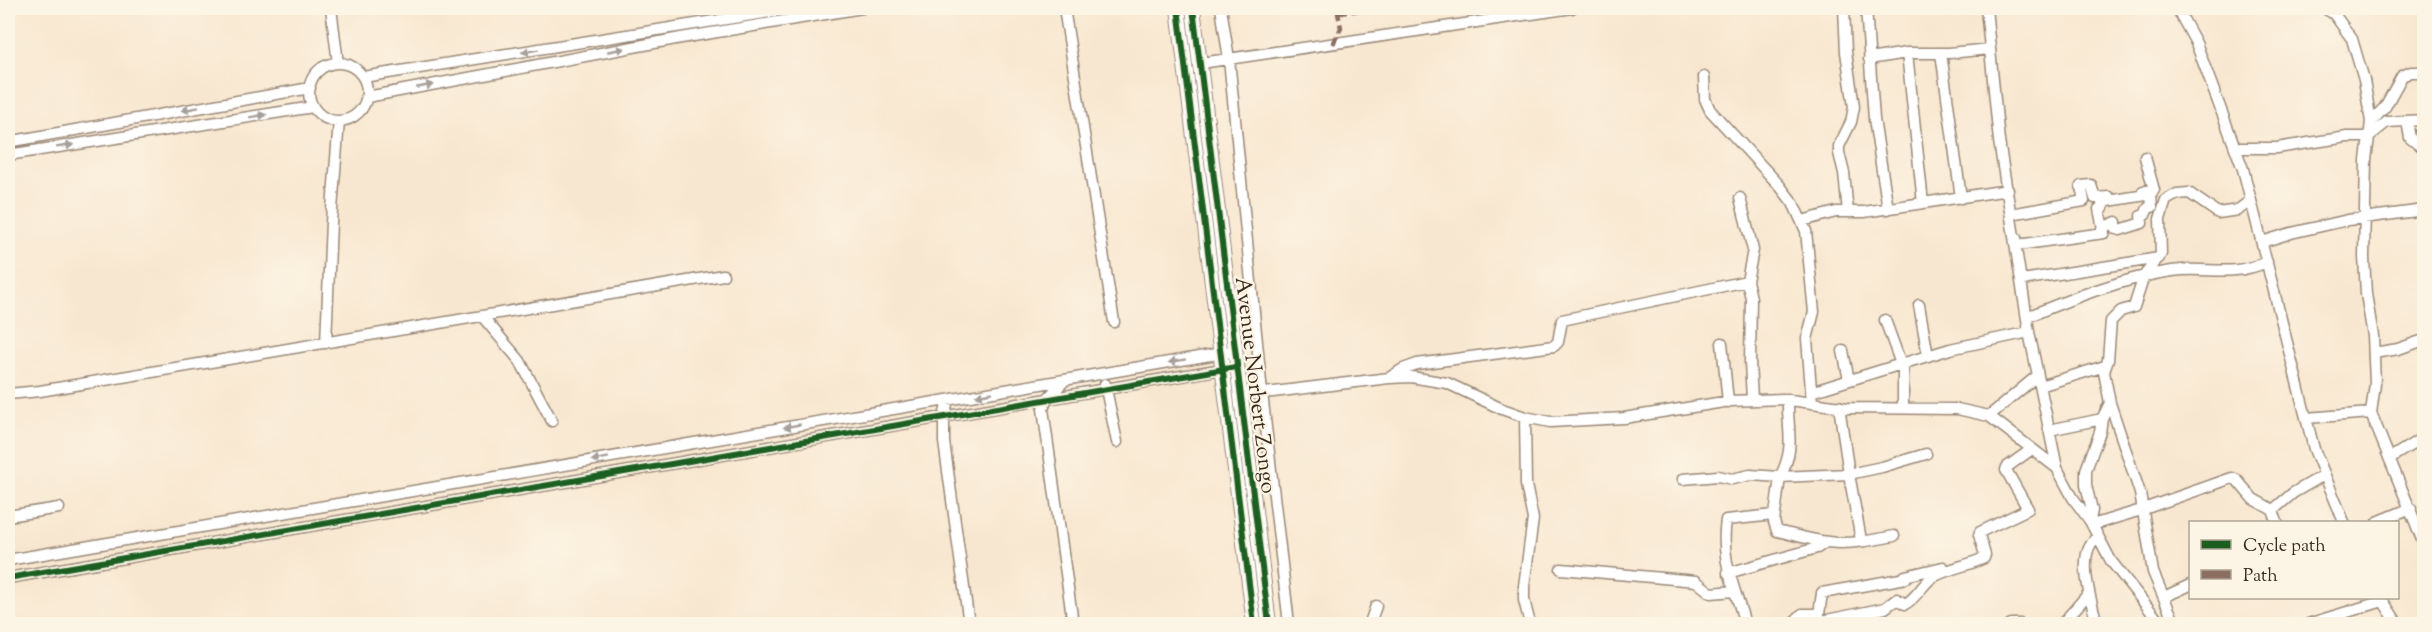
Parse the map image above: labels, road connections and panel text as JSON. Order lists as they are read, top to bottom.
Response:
{
  "streets": {
    "main road": ["Avenue Norbert Zongo"]
  },
  "legend": ["Cycle path", "Path"]
}
